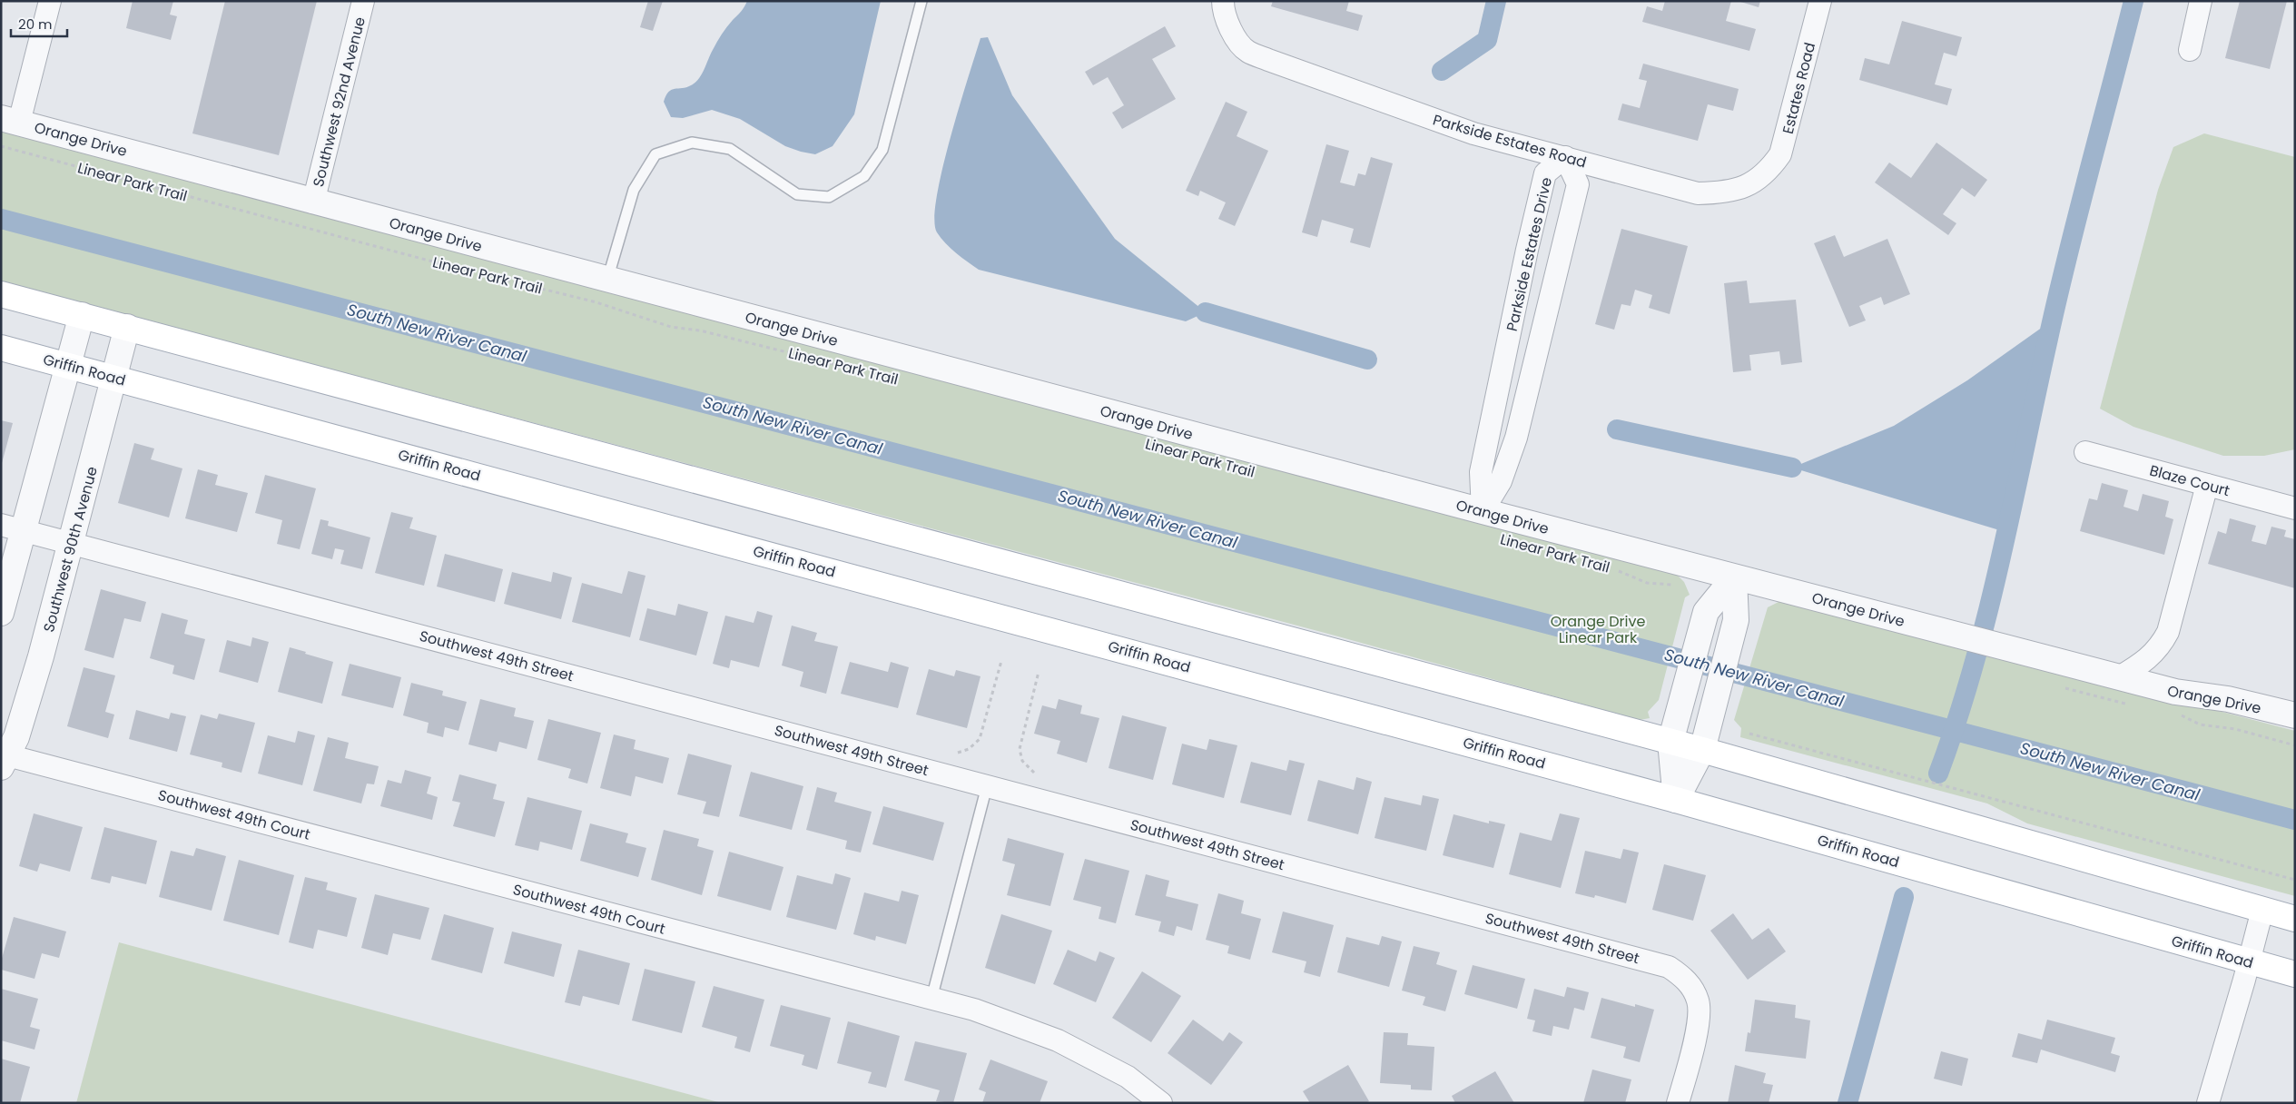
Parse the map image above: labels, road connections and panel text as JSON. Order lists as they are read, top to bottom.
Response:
{
  "streets": {
    "main road": ["Griffin Road"],
    "street": [
      "Estates Road",
      "Southwest 92nd Avenue",
      "Orange Drive",
      "Parkside Estates Road",
      "Parkside Estates Drive",
      "Blaze Court",
      "Southwest 90th Avenue",
      "Southwest 49th Street",
      "Southwest 49th Court"
    ],
    "path": ["Linear Park Trail"]
  },
  "crossings": [
    ["Estates Road", "Parkside Estates Road"],
    ["Southwest 92nd Avenue", "Orange Drive"],
    ["Orange Drive", "Parkside Estates Drive"],
    ["Parkside Estates Road", "Parkside Estates Drive"],
    ["Griffin Road", "Southwest 90th Avenue"],
    ["Southwest 90th Avenue", "Southwest 49th Street"],
    ["Southwest 90th Avenue", "Southwest 49th Court"]
  ],
  "water": ["South New River Canal"],
  "parks": ["Orange Drive Linear Park"],
  "scale_bar": "20 m"
}
